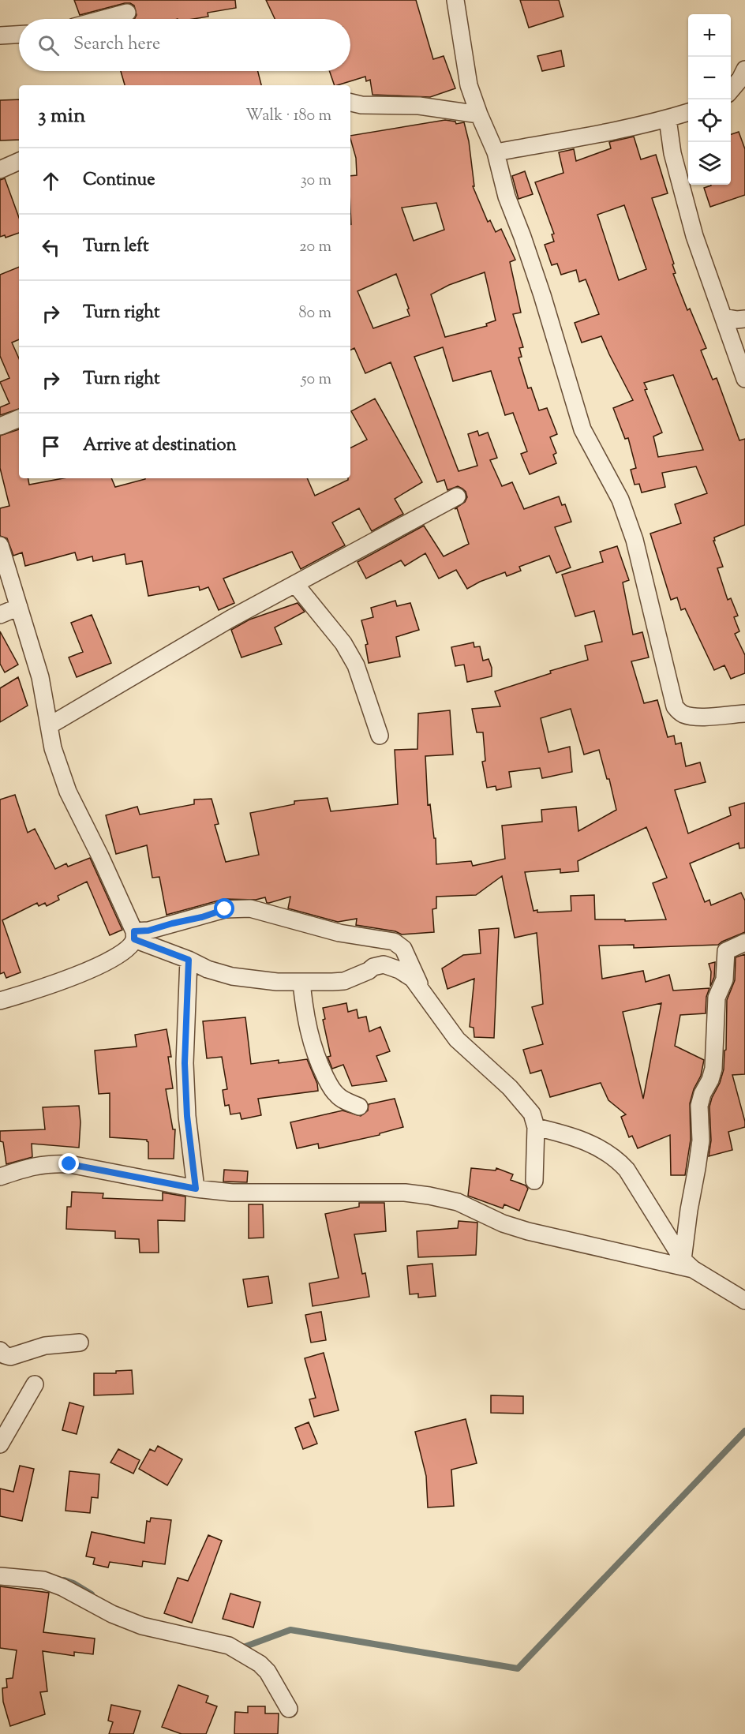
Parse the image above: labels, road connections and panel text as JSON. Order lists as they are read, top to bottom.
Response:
{
  "page": {
    "map_buttons": ["+", "−"],
    "search": "Search here",
    "heading": ["3 min", "Walk · 180 m"],
    "list": [
      ["Continue", "30 m"],
      ["Turn left", "20 m"],
      ["Turn right", "80 m"],
      ["Turn right", "50 m"],
      "Arrive at destination"
    ]
  }
}
